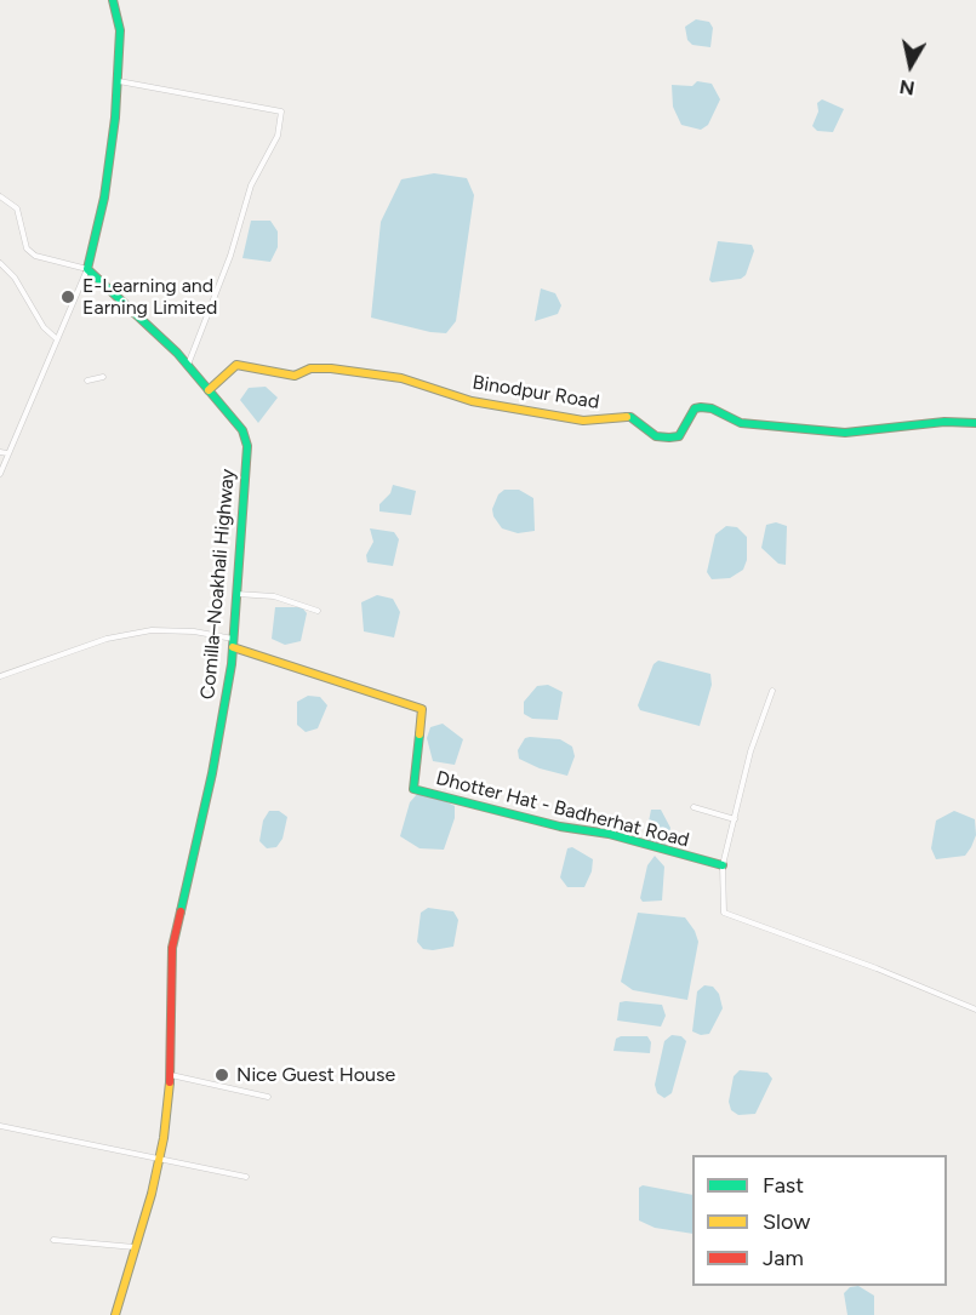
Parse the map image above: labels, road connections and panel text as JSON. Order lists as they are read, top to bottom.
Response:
{
  "streets": {
    "main road": ["Binodpur Road", "Comilla–Noakhali Highway", "Dhotter Hat - Badherhat Road"]
  },
  "crossings": [
    ["Binodpur Road", "Comilla–Noakhali Highway"],
    ["Comilla–Noakhali Highway", "Dhotter Hat - Badherhat Road"]
  ],
  "places": ["E-Learning and Earning Limited", "Nice Guest House"],
  "legend": ["Fast", "Slow", "Jam"],
  "north": "bottom"
}
